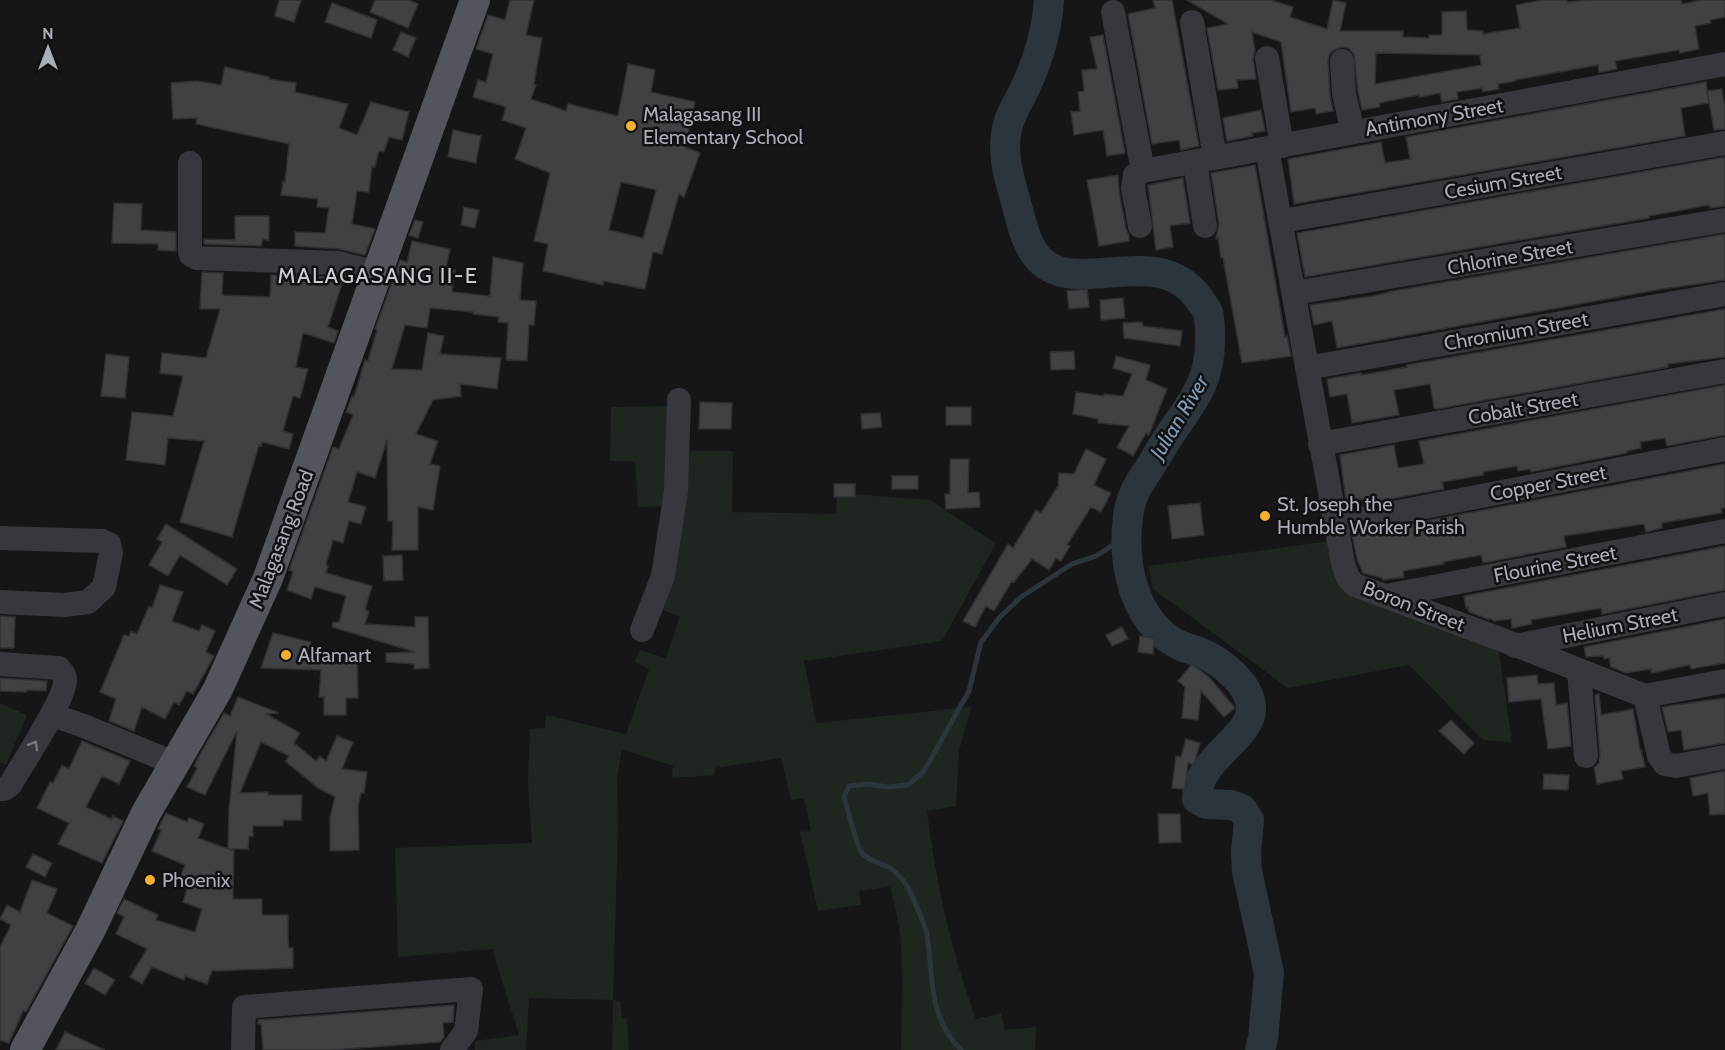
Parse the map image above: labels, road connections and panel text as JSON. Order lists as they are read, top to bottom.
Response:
{
  "streets": {
    "main road": ["Malagasang Road"],
    "street": [
      "Antimony Street",
      "Cesium Street",
      "Chlorine Street",
      "Chromium Street",
      "Cobalt Street",
      "Copper Street",
      "Flourine Street",
      "Boron Street",
      "Helium Street"
    ]
  },
  "crossings": [
    ["Antimony Street", "Boron Street"],
    ["Cesium Street", "Boron Street"],
    ["Chlorine Street", "Boron Street"],
    ["Chromium Street", "Boron Street"],
    ["Cobalt Street", "Boron Street"],
    ["Copper Street", "Boron Street"],
    ["Flourine Street", "Boron Street"],
    ["Boron Street", "Helium Street"]
  ],
  "districts": ["MALAGASANG II-E"],
  "water": ["Julian River"],
  "places": [
    "Malagasang III Elementary School",
    "St. Joseph the Humble Worker Parish",
    "Alfamart",
    "Phoenix"
  ],
  "north": "top"
}
